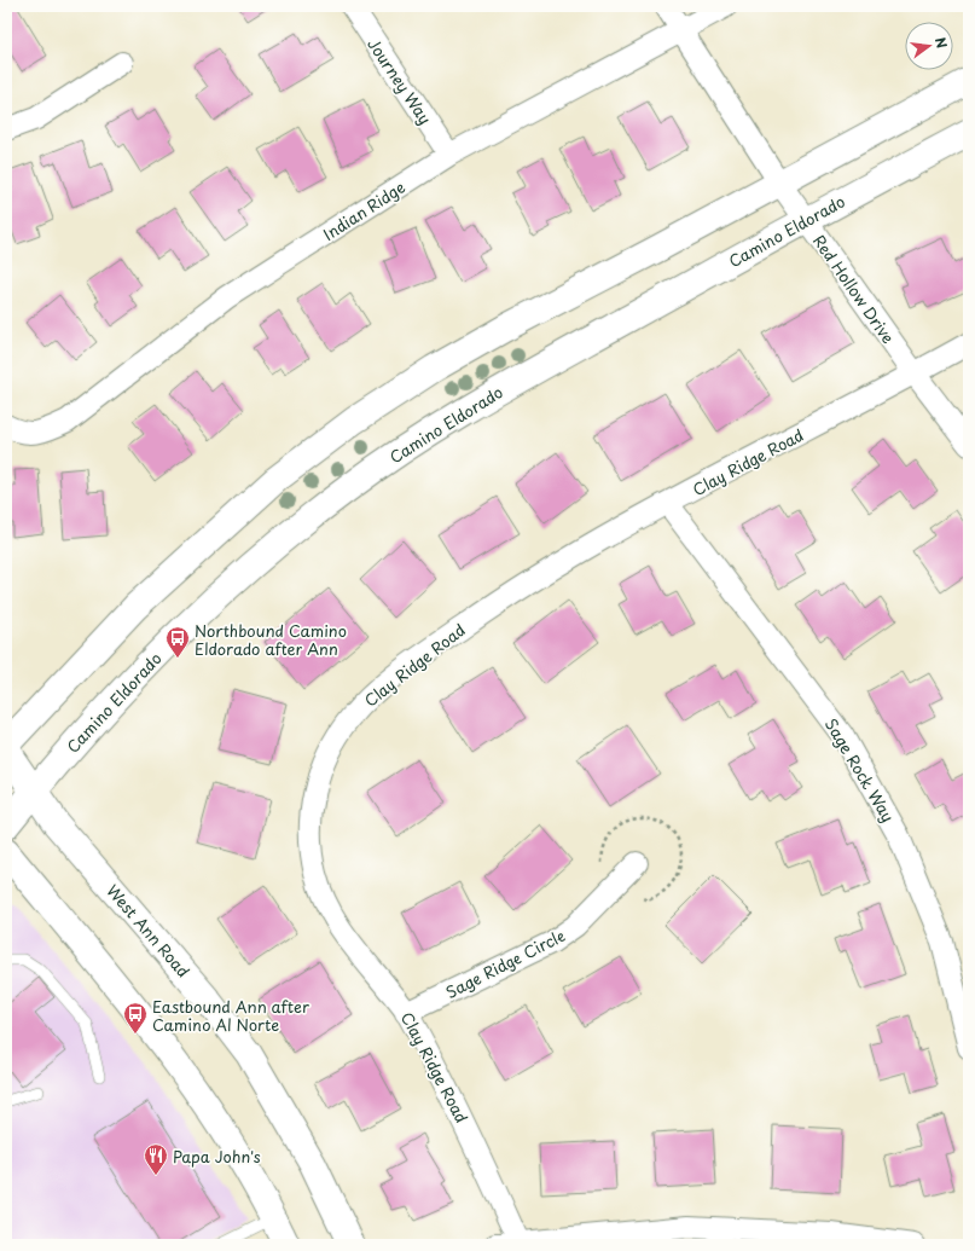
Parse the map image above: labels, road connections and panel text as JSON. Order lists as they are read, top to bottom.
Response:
{
  "streets": {
    "main road": ["Camino Eldorado", "West Ann Road"],
    "street": [
      "Journey Way",
      "Indian Ridge",
      "Red Hollow Drive",
      "Clay Ridge Road",
      "Sage Rock Way",
      "Sage Ridge Circle"
    ]
  },
  "crossings": [
    ["Journey Way", "Indian Ridge"],
    ["Indian Ridge", "Red Hollow Drive"],
    ["Camino Eldorado", "Red Hollow Drive"],
    ["Camino Eldorado", "West Ann Road"],
    ["Red Hollow Drive", "Clay Ridge Road"],
    ["Clay Ridge Road", "Sage Rock Way"],
    ["Clay Ridge Road", "Sage Ridge Circle"]
  ],
  "places": {
    "bus stop": ["Northbound Camino Eldorado after Ann", "Eastbound Ann after Camino Al Norte"],
    "restaurant": ["Papa John's"]
  },
  "north": "right"
}
